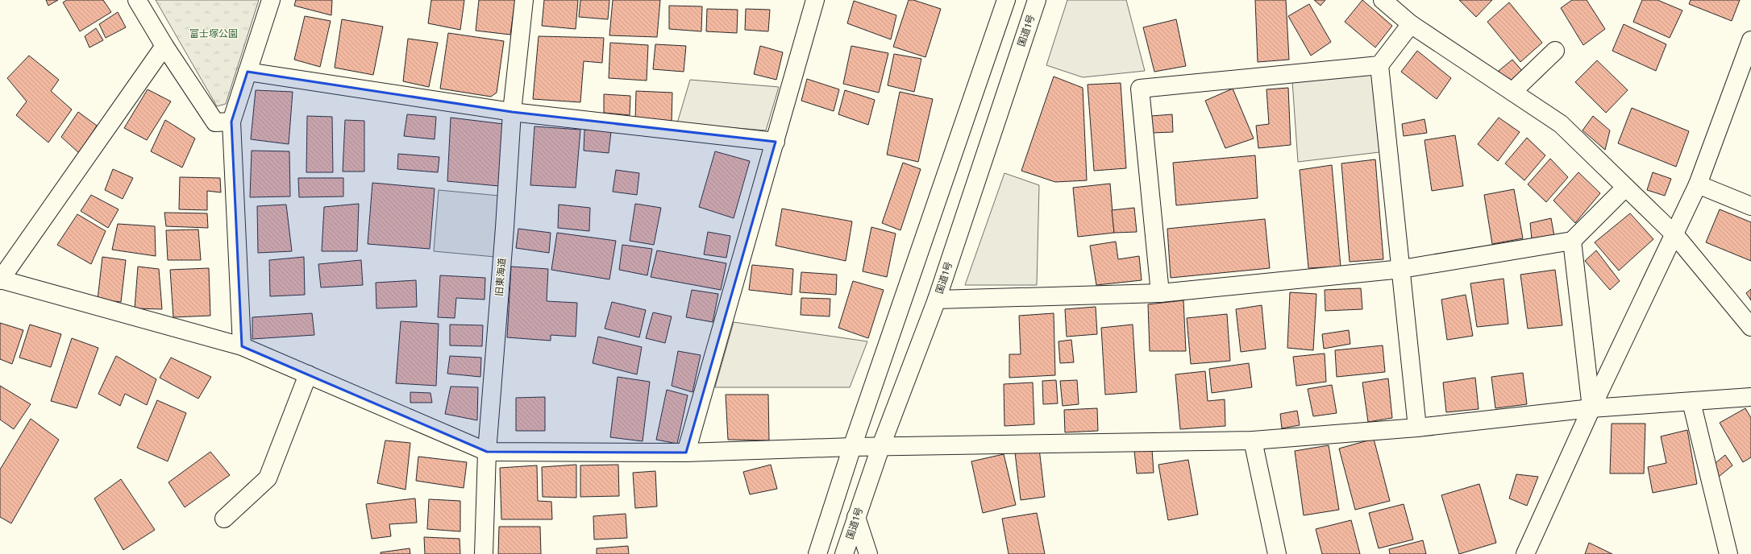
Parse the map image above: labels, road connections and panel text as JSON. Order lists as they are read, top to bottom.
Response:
{
  "streets": {
    "main road": ["国道1号", "旧東海道"]
  },
  "parks": ["富士塚公園"]
}
